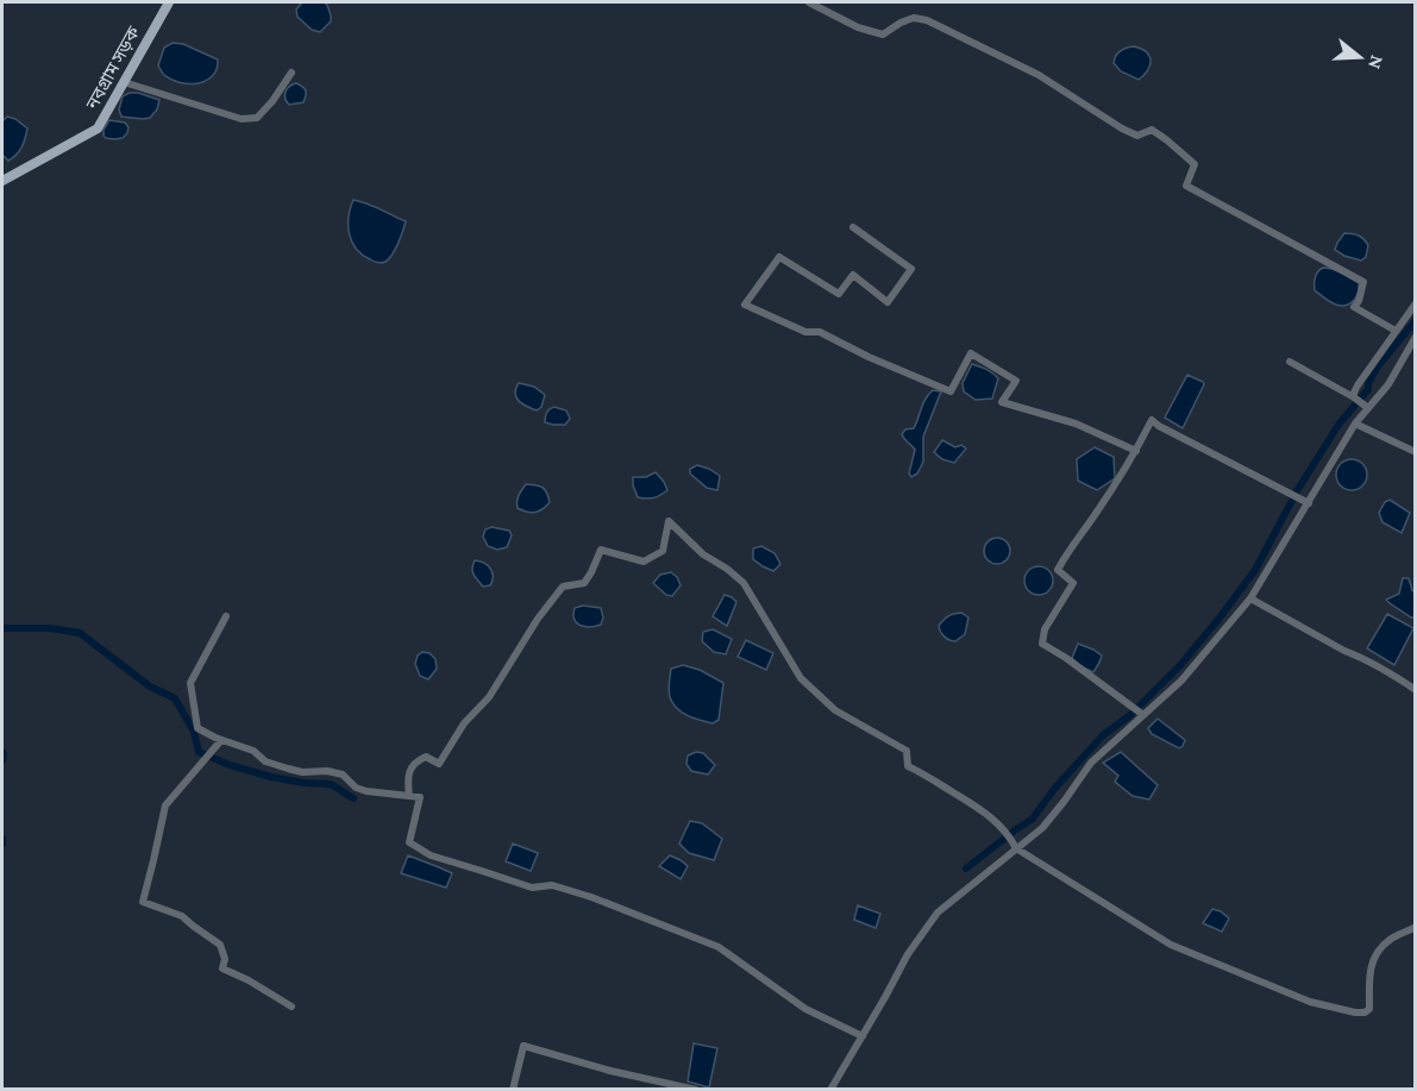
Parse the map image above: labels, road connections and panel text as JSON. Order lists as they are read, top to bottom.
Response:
{
  "streets": {
    "main road": ["নবগ্রাম সড়ক"]
  },
  "north": "right"
}
